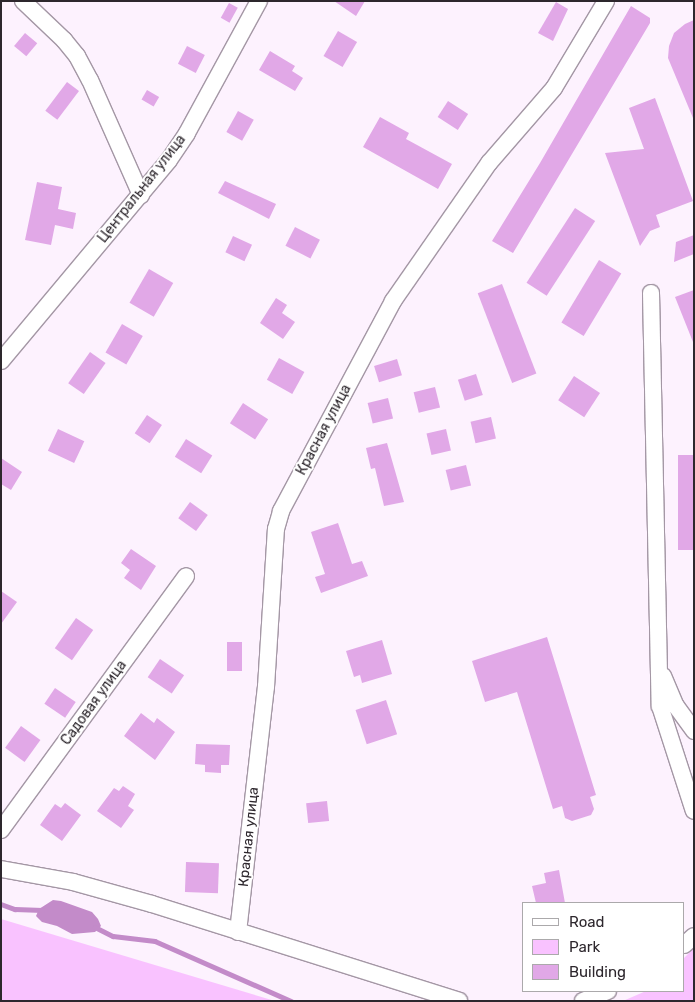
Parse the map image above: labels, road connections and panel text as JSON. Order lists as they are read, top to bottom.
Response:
{
  "streets": {
    "street": ["Центральная улица", "Красная улица", "Садовая улица"]
  },
  "legend": ["Road", "Park", "Building"]
}
